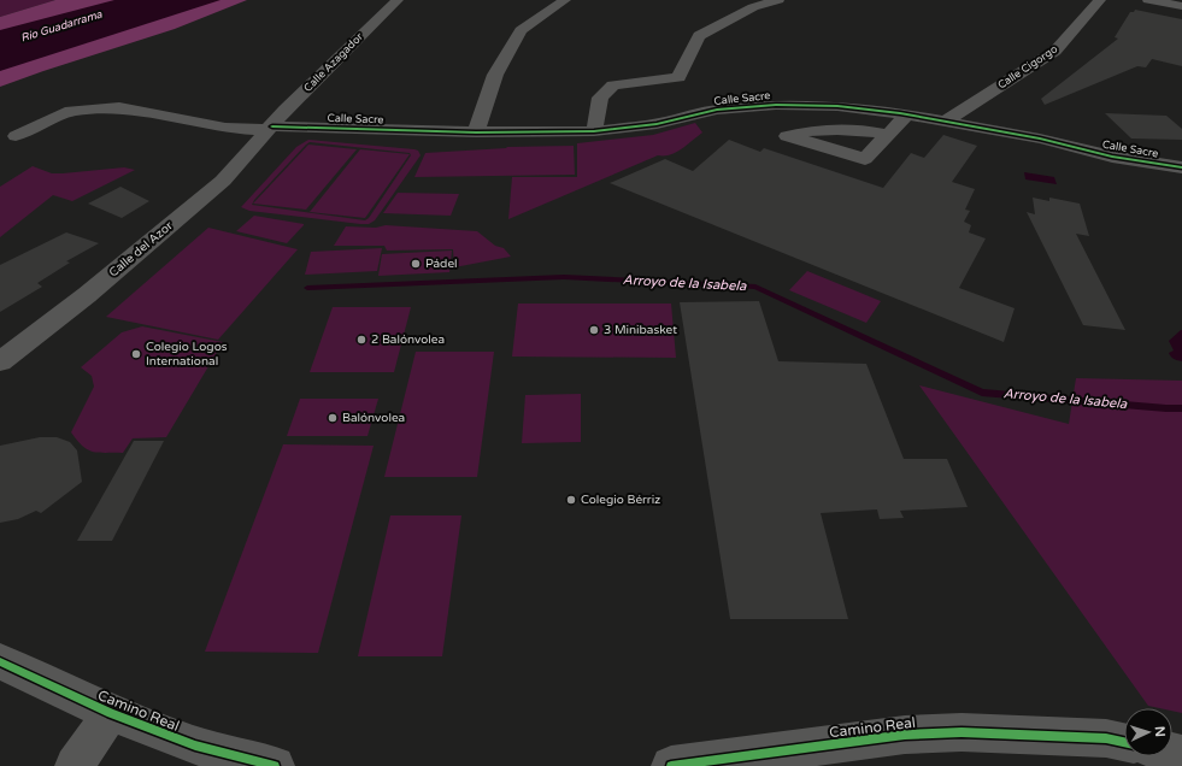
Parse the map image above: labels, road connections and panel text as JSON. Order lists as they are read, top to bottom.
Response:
{
  "streets": {
    "street": [
      "Calle Azagador",
      "Calle Cigorgo",
      "Calle Sacre",
      "Calle del Azor",
      "Camino Real"
    ]
  },
  "crossings": [
    ["Calle Azagador", "Calle Sacre"],
    ["Calle Azagador", "Calle del Azor"],
    ["Calle Cigorgo", "Calle Sacre"],
    ["Calle Sacre", "Calle del Azor"]
  ],
  "water": ["Río Guadarrama", "Arroyo de la Isabela"],
  "places": [
    "Pádel",
    "3 Minibasket",
    "2 Balónvolea",
    "Colegio Logos International",
    "Balónvolea",
    "Colegio Bérriz"
  ],
  "north": "right"
}
